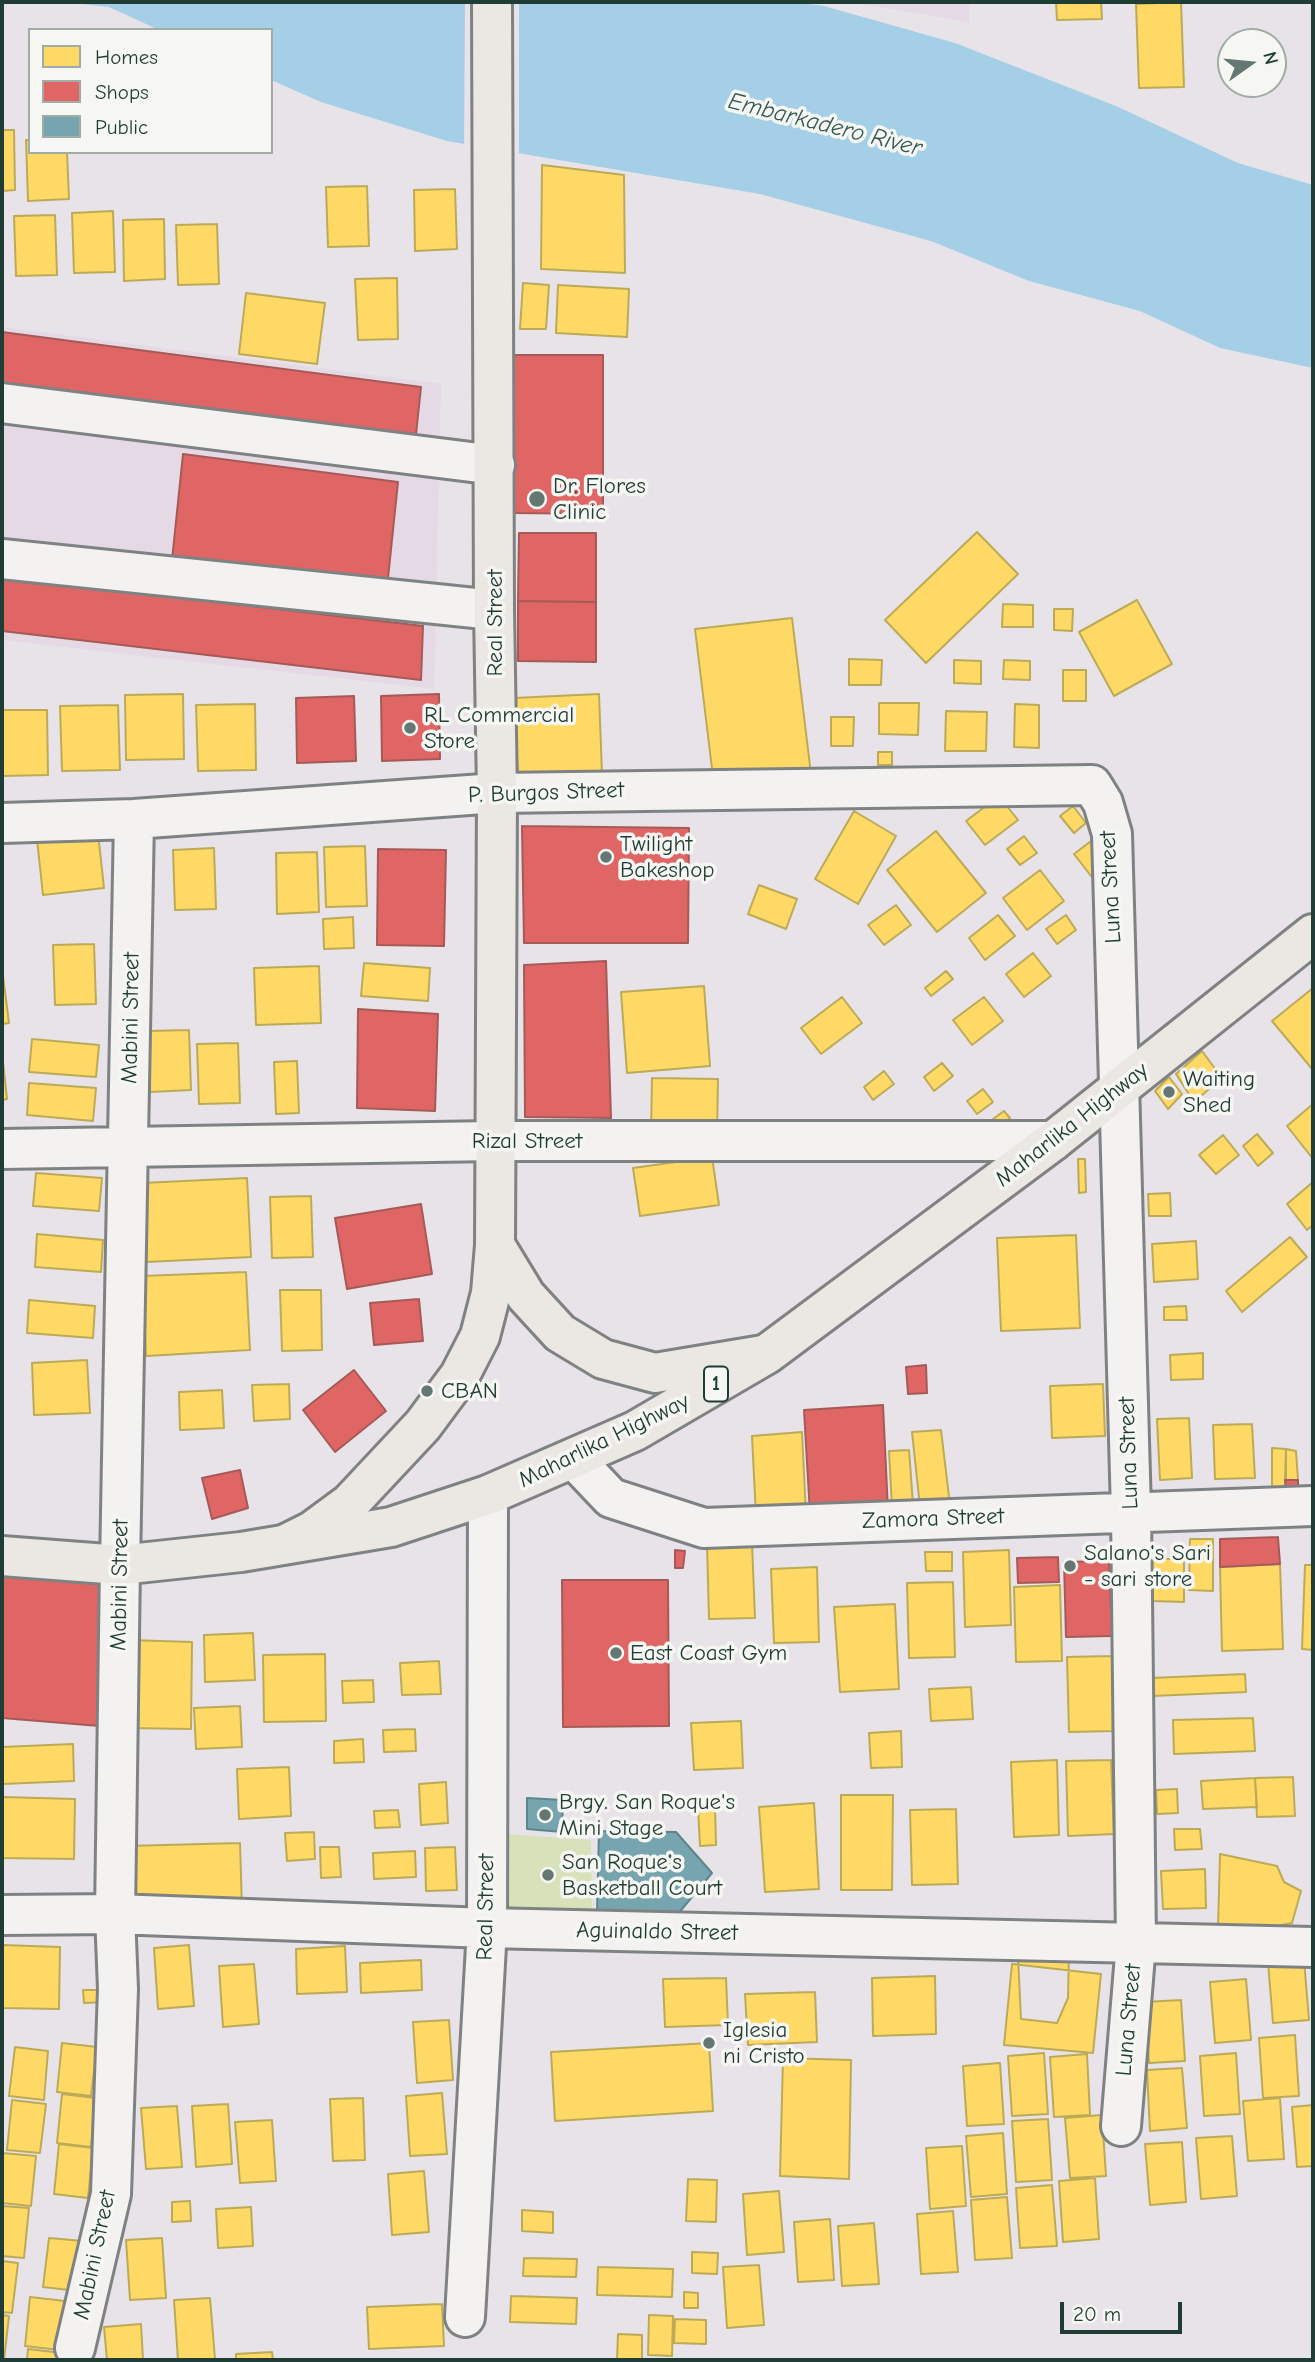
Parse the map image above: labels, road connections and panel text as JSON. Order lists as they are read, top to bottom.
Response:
{
  "streets": {
    "main road": ["Real Street", "Maharlika Highway", "1"],
    "street": [
      "P. Burgos Street",
      "Luna Street",
      "Mabini Street",
      "Rizal Street",
      "Zamora Street",
      "Aguinaldo Street"
    ]
  },
  "crossings": [
    ["Real Street", "P. Burgos Street"],
    ["Real Street", "Maharlika Highway"],
    ["Real Street", "Rizal Street"],
    ["Real Street", "Aguinaldo Street"],
    ["P. Burgos Street", "Luna Street"],
    ["P. Burgos Street", "Mabini Street"],
    ["Luna Street", "Maharlika Highway"],
    ["Luna Street", "Zamora Street"],
    ["Luna Street", "Aguinaldo Street"],
    ["Mabini Street", "Maharlika Highway"],
    ["Mabini Street", "Rizal Street"],
    ["Mabini Street", "Aguinaldo Street"],
    ["Maharlika Highway", "Rizal Street"],
    ["Maharlika Highway", "Zamora Street"]
  ],
  "water": ["Embarkadero River"],
  "places": [
    "Dr. Flores Clinic",
    "RL Commercial Store",
    "Twilight Bakeshop",
    "Waiting Shed",
    "CBAN",
    "Salano's Sari - sari store",
    "East Coast Gym",
    "Brgy. San Roque's Mini Stage",
    "San Roque's Basketball Court",
    "Iglesia ni Cristo"
  ],
  "legend": ["Homes", "Shops", "Public"],
  "scale_bar": "20 m",
  "north": "right"
}
